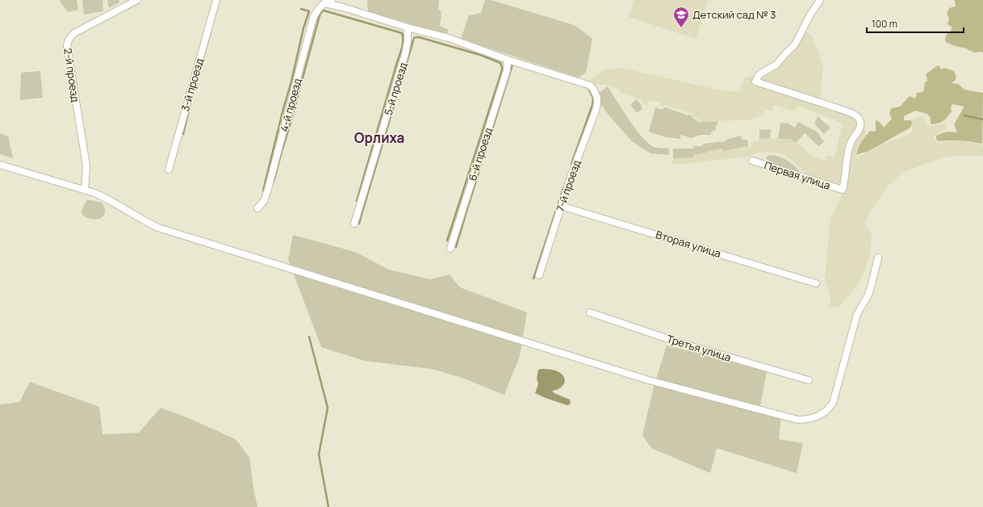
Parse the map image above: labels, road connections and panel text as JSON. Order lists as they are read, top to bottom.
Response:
{
  "streets": {
    "street": [
      "2-й проезд",
      "3-й проезд",
      "5-й проезд",
      "4-й проезд",
      "6-й проезд",
      "Первая улица",
      "7-й проезд",
      "Вторая улица",
      "Третья улица"
    ]
  },
  "crossings": [
    ["6-й проезд", "7-й проезд"],
    ["7-й проезд", "Вторая улица"]
  ],
  "districts": ["Орлиха"],
  "places": {
    "school or university": ["Детский сад № 3"]
  },
  "scale_bar": "100 m"
}
